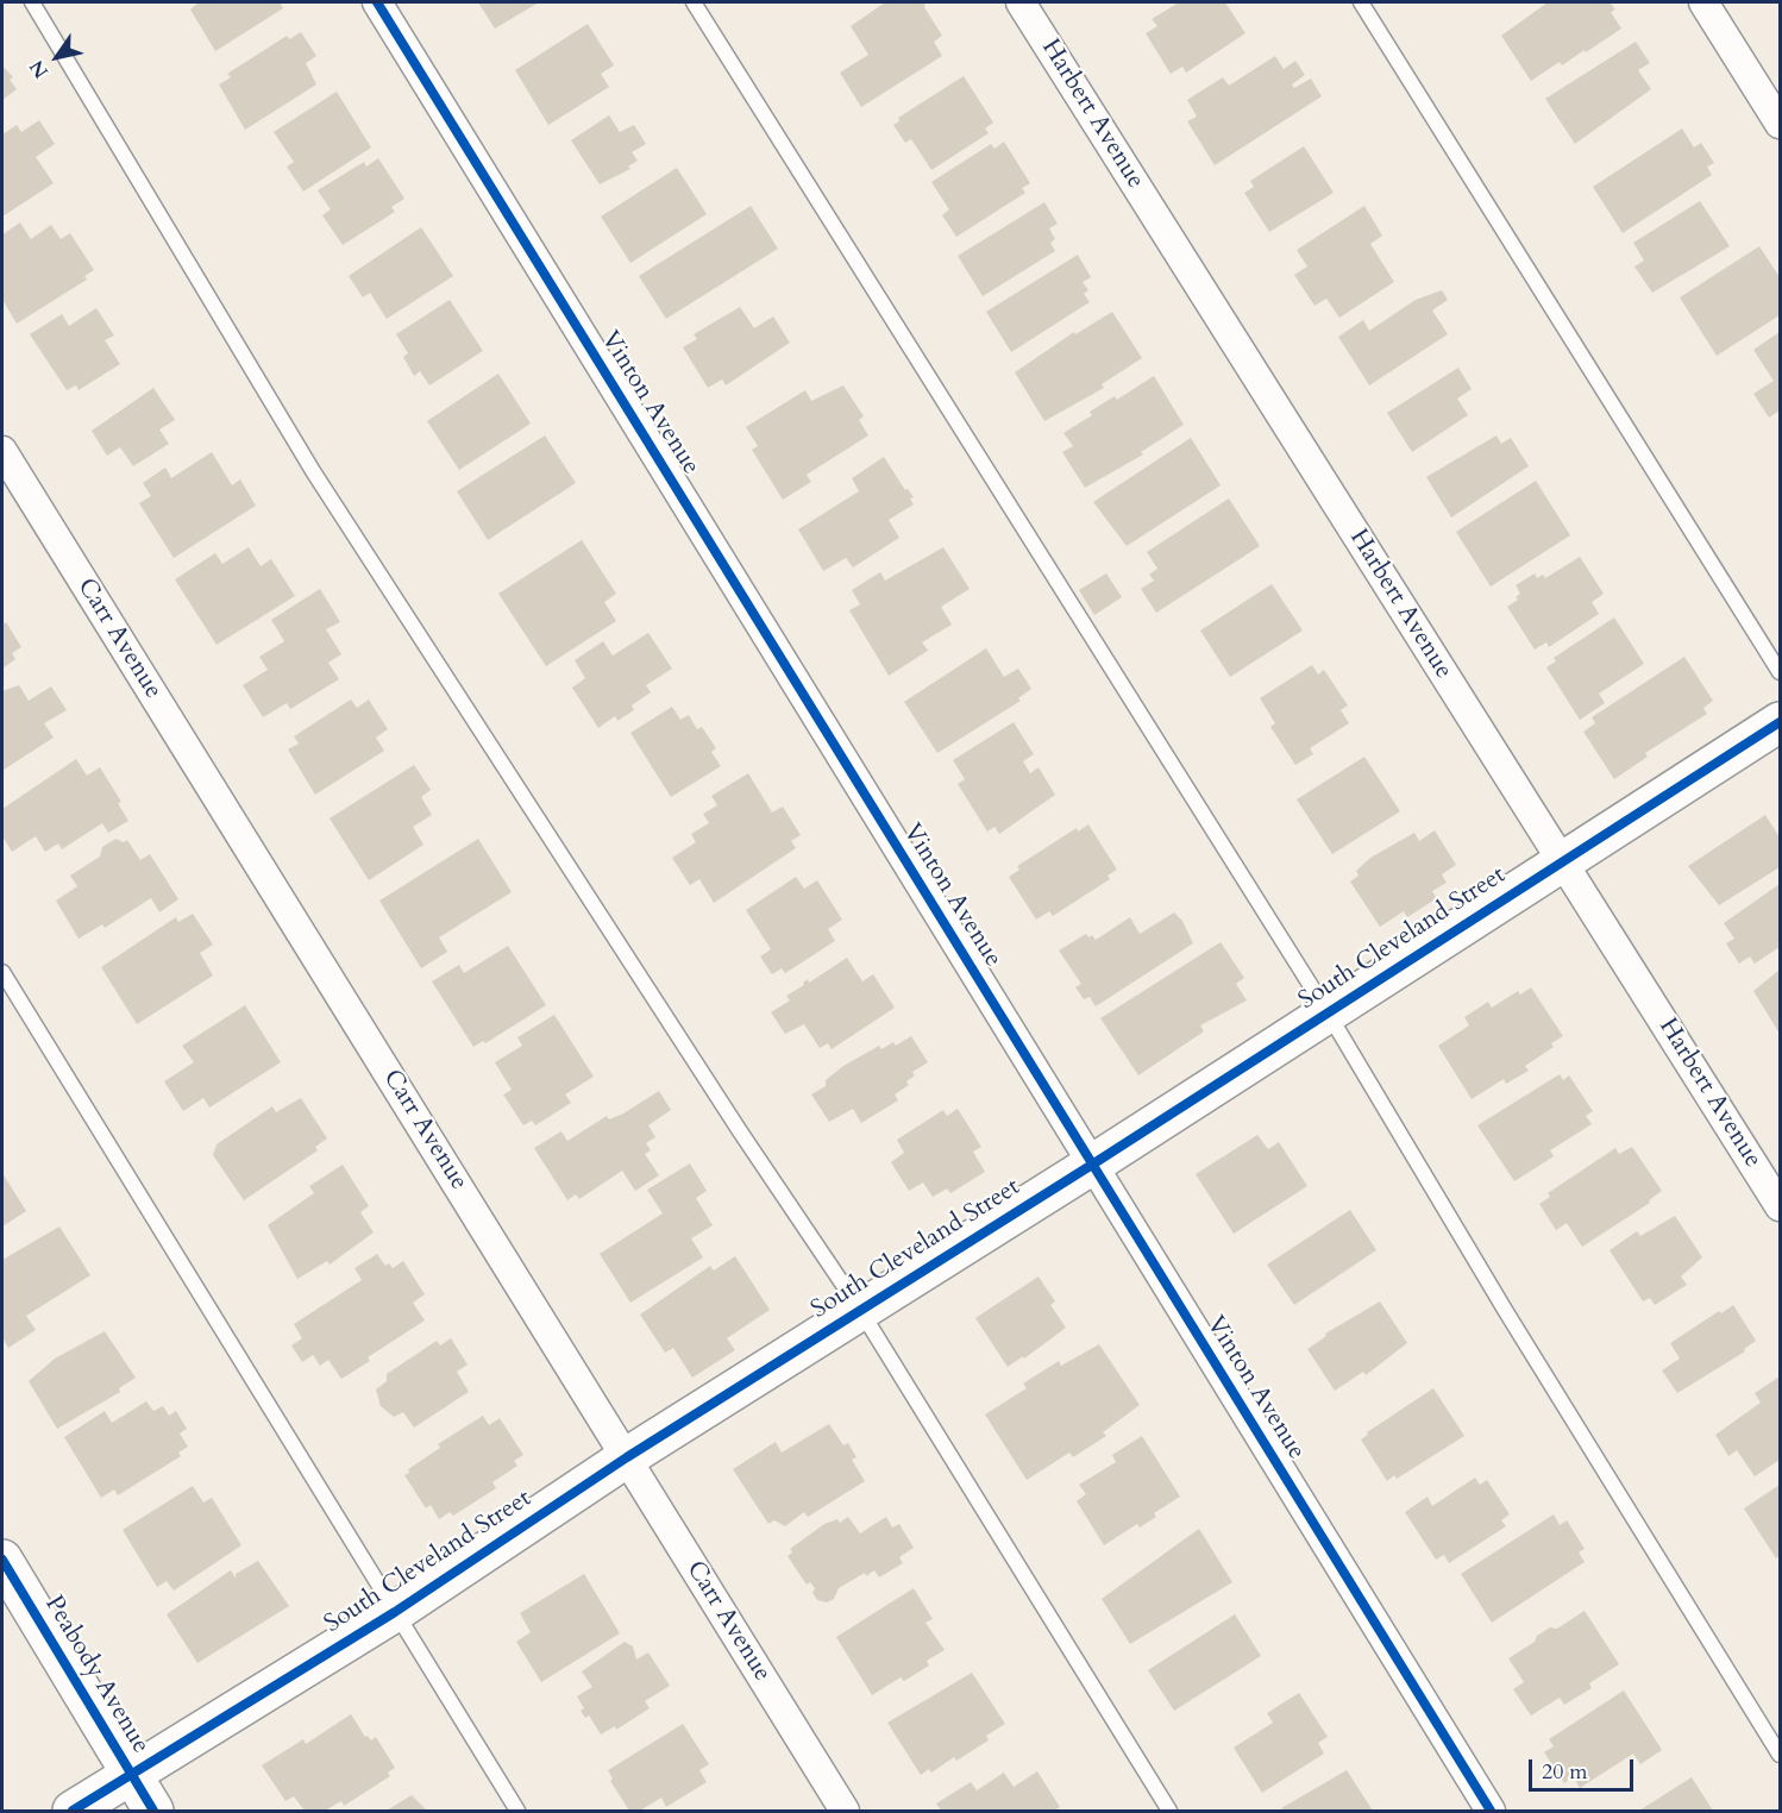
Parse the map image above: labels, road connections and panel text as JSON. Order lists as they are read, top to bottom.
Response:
{
  "streets": {
    "main road": ["South Cleveland Street", "Peabody Avenue"],
    "street": ["Harbert Avenue", "Vinton Avenue", "Carr Avenue"]
  },
  "crossings": [
    ["Harbert Avenue", "South Cleveland Street"],
    ["Vinton Avenue", "South Cleveland Street"],
    ["Carr Avenue", "South Cleveland Street"],
    ["South Cleveland Street", "Peabody Avenue"]
  ],
  "scale_bar": "20 m",
  "north": "bottom left"
}
